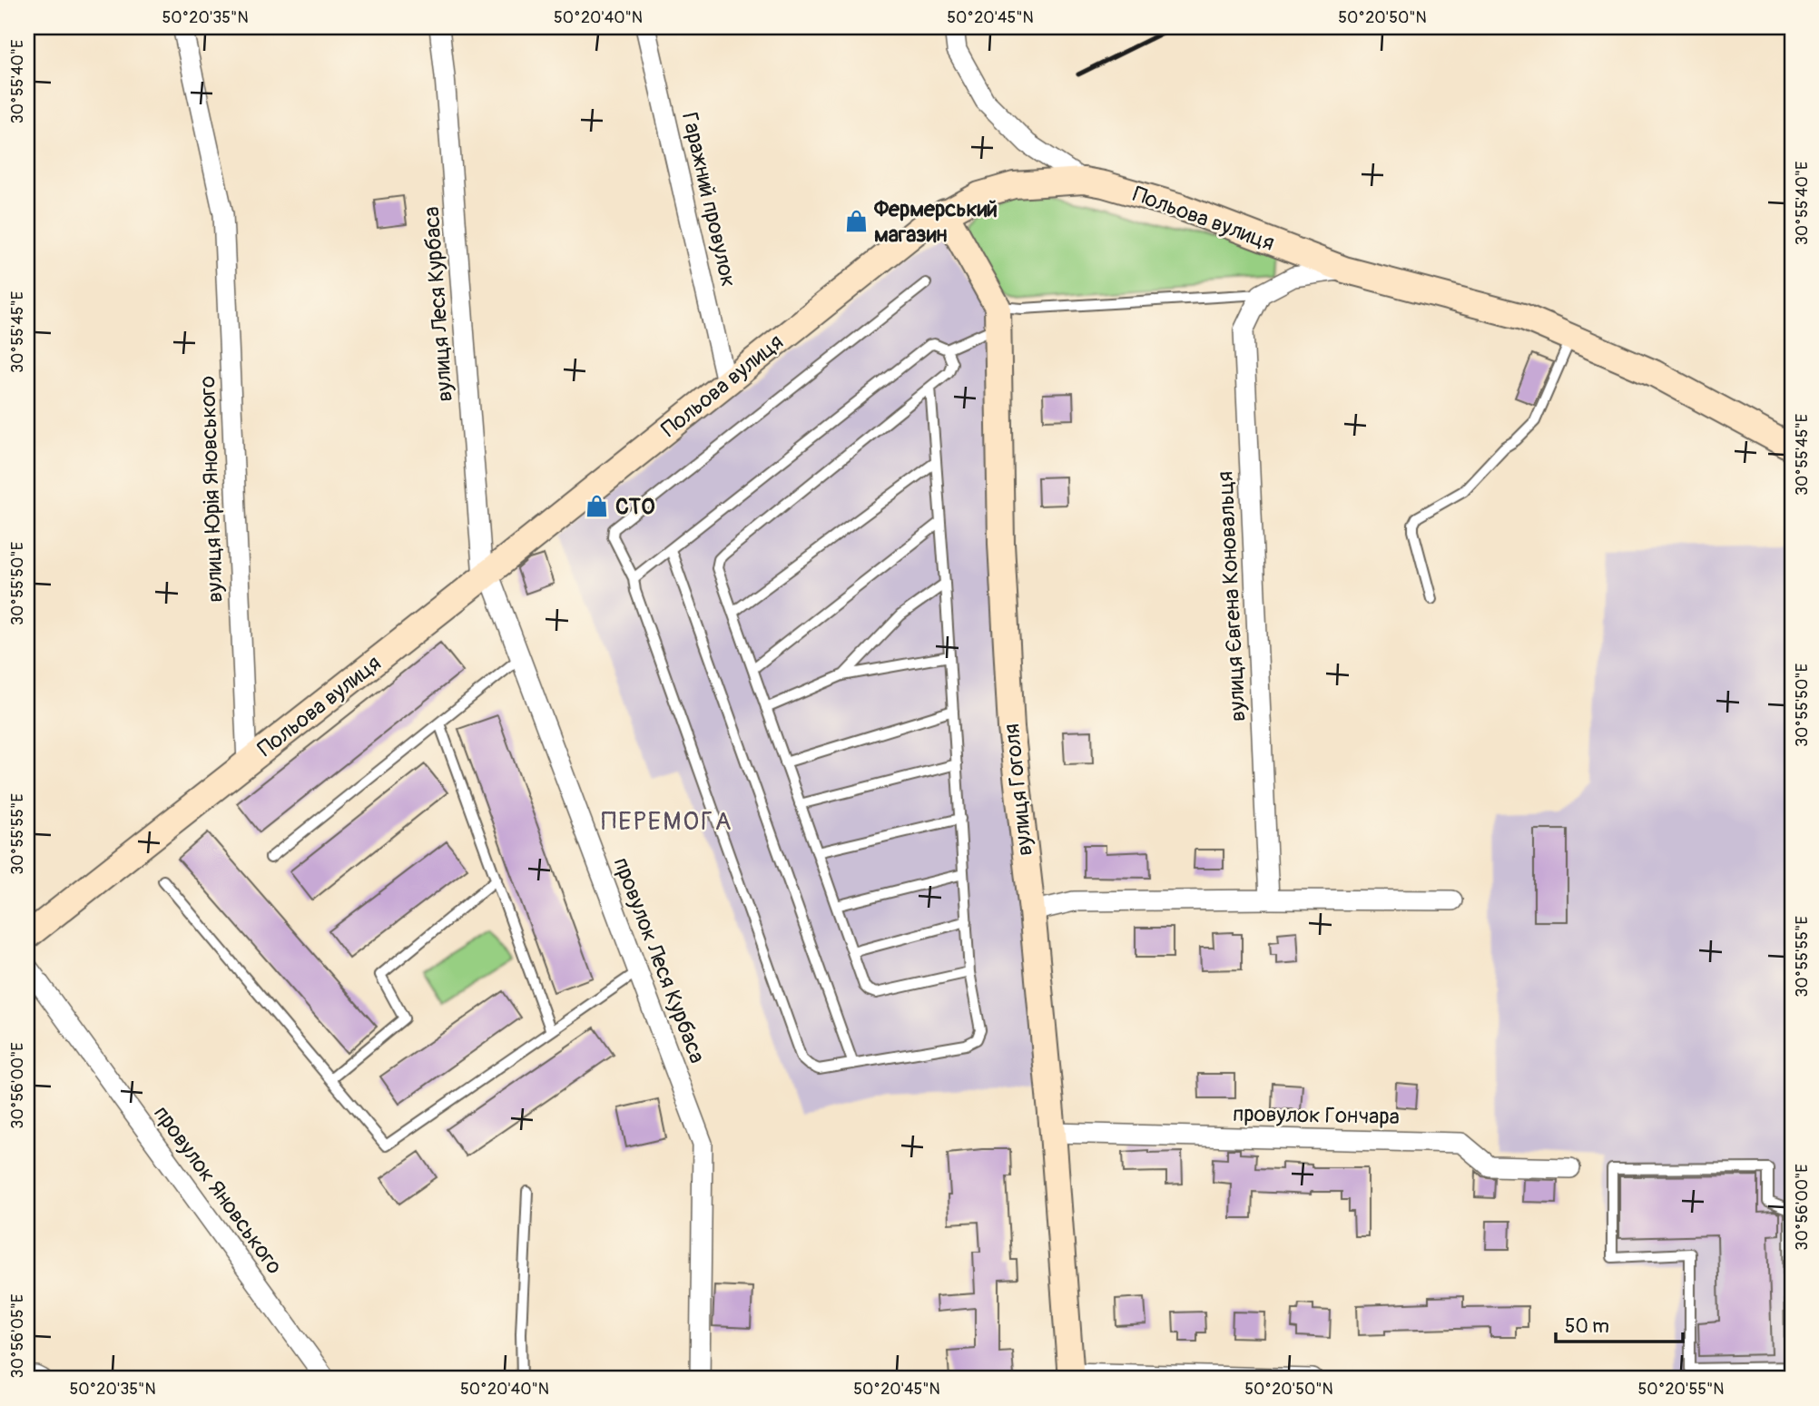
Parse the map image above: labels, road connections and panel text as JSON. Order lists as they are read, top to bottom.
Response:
{
  "streets": {
    "street": [
      "Гаражний провулок",
      "Польова вулиця",
      "вулиця Леся Курбаса",
      "вулиця Юрія Яновського",
      "вулиця Євгена Коновальця",
      "вулиця Гоголя",
      "провулок Леся Курбаса",
      "провулок Гончара",
      "провулок Яновського"
    ]
  },
  "crossings": [
    ["Гаражний провулок", "Польова вулиця"],
    ["Польова вулиця", "вулиця Леся Курбаса"],
    ["Польова вулиця", "вулиця Юрія Яновського"],
    ["Польова вулиця", "вулиця Гоголя"],
    ["Польова вулиця", "провулок Леся Курбаса"],
    ["вулиця Леся Курбаса", "провулок Леся Курбаса"],
    ["вулиця Гоголя", "провулок Гончара"]
  ],
  "districts": ["ПЕРЕМОГА"],
  "places": {
    "shop": ["Фермерський магазин", "СТО"]
  },
  "scale_bar": "50 m",
  "coordinates": [
    "50°20'35\"N",
    "50°20'40\"N",
    "50°20'45\"N",
    "50°20'50\"N",
    "30°55'40\"E",
    "30°55'45\"E",
    "30°55'50\"E",
    "30°55'55\"E",
    "30°56'00\"E",
    "30°56'05\"E",
    "50°20'55\"N"
  ]
}
